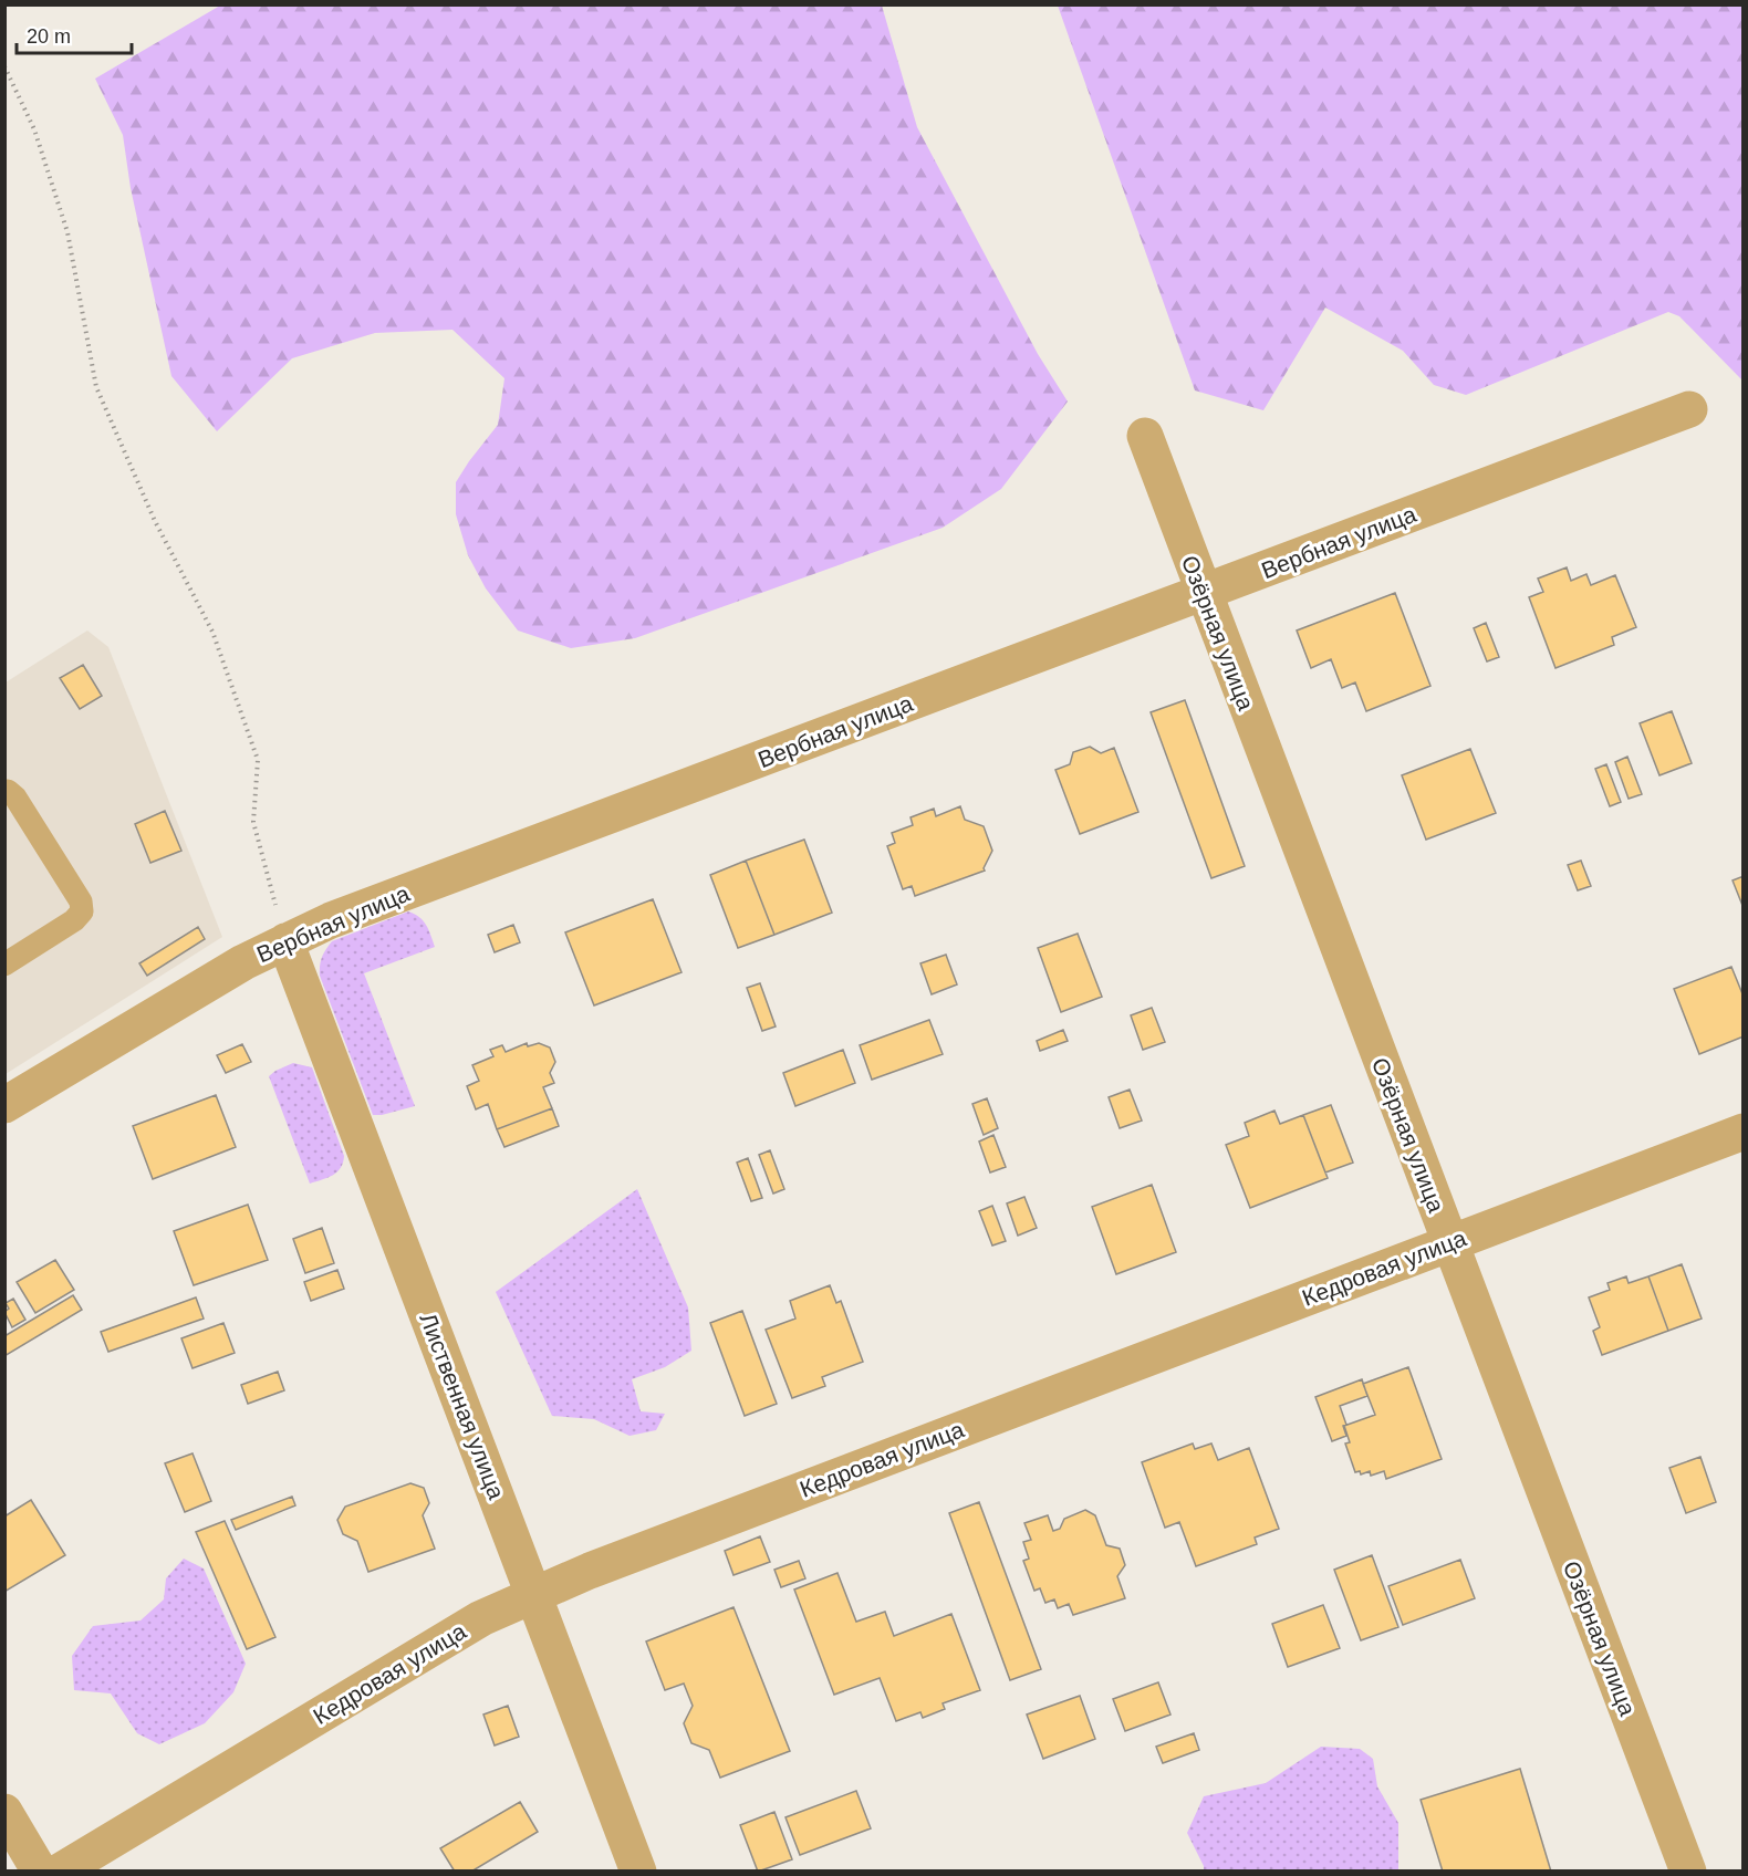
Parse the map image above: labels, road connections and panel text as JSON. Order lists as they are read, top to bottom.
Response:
{
  "streets": {
    "street": [
      "Вербная улица",
      "Озёрная улица",
      "Кедровая улица",
      "Лиственная улица"
    ]
  },
  "crossings": [
    ["Вербная улица", "Озёрная улица"],
    ["Вербная улица", "Лиственная улица"],
    ["Озёрная улица", "Кедровая улица"],
    ["Кедровая улица", "Лиственная улица"]
  ],
  "scale_bar": "20 m"
}
